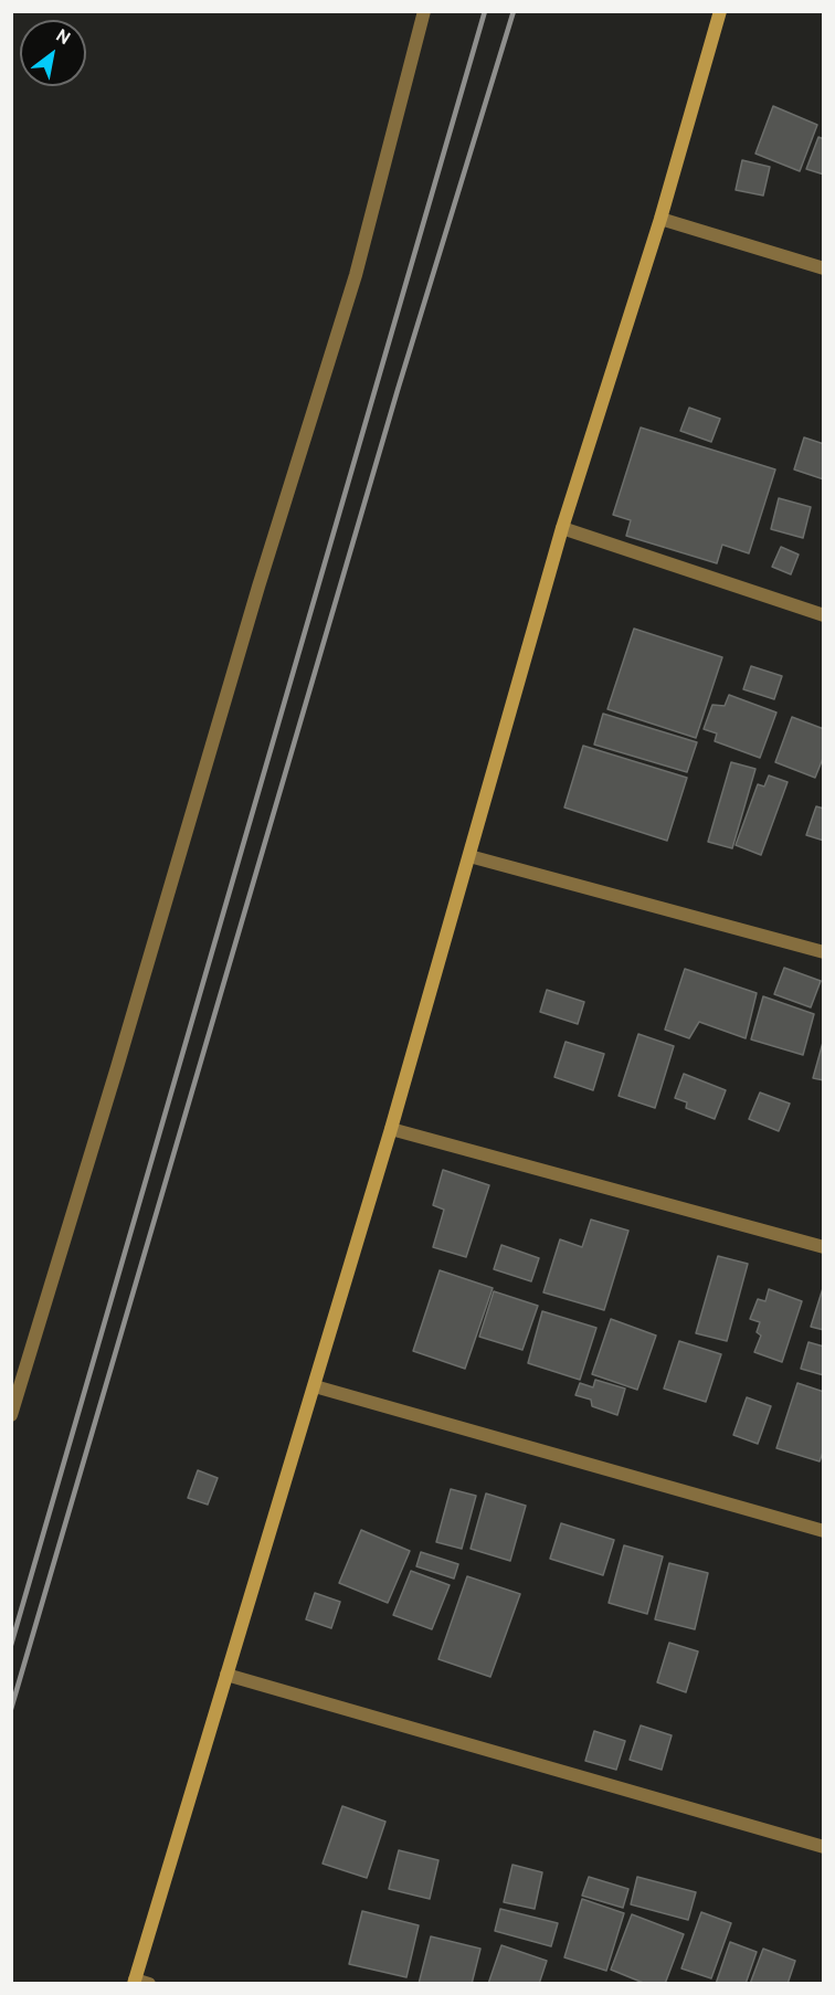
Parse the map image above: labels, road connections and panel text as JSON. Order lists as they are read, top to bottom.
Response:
{
  "north": "top right"
}
